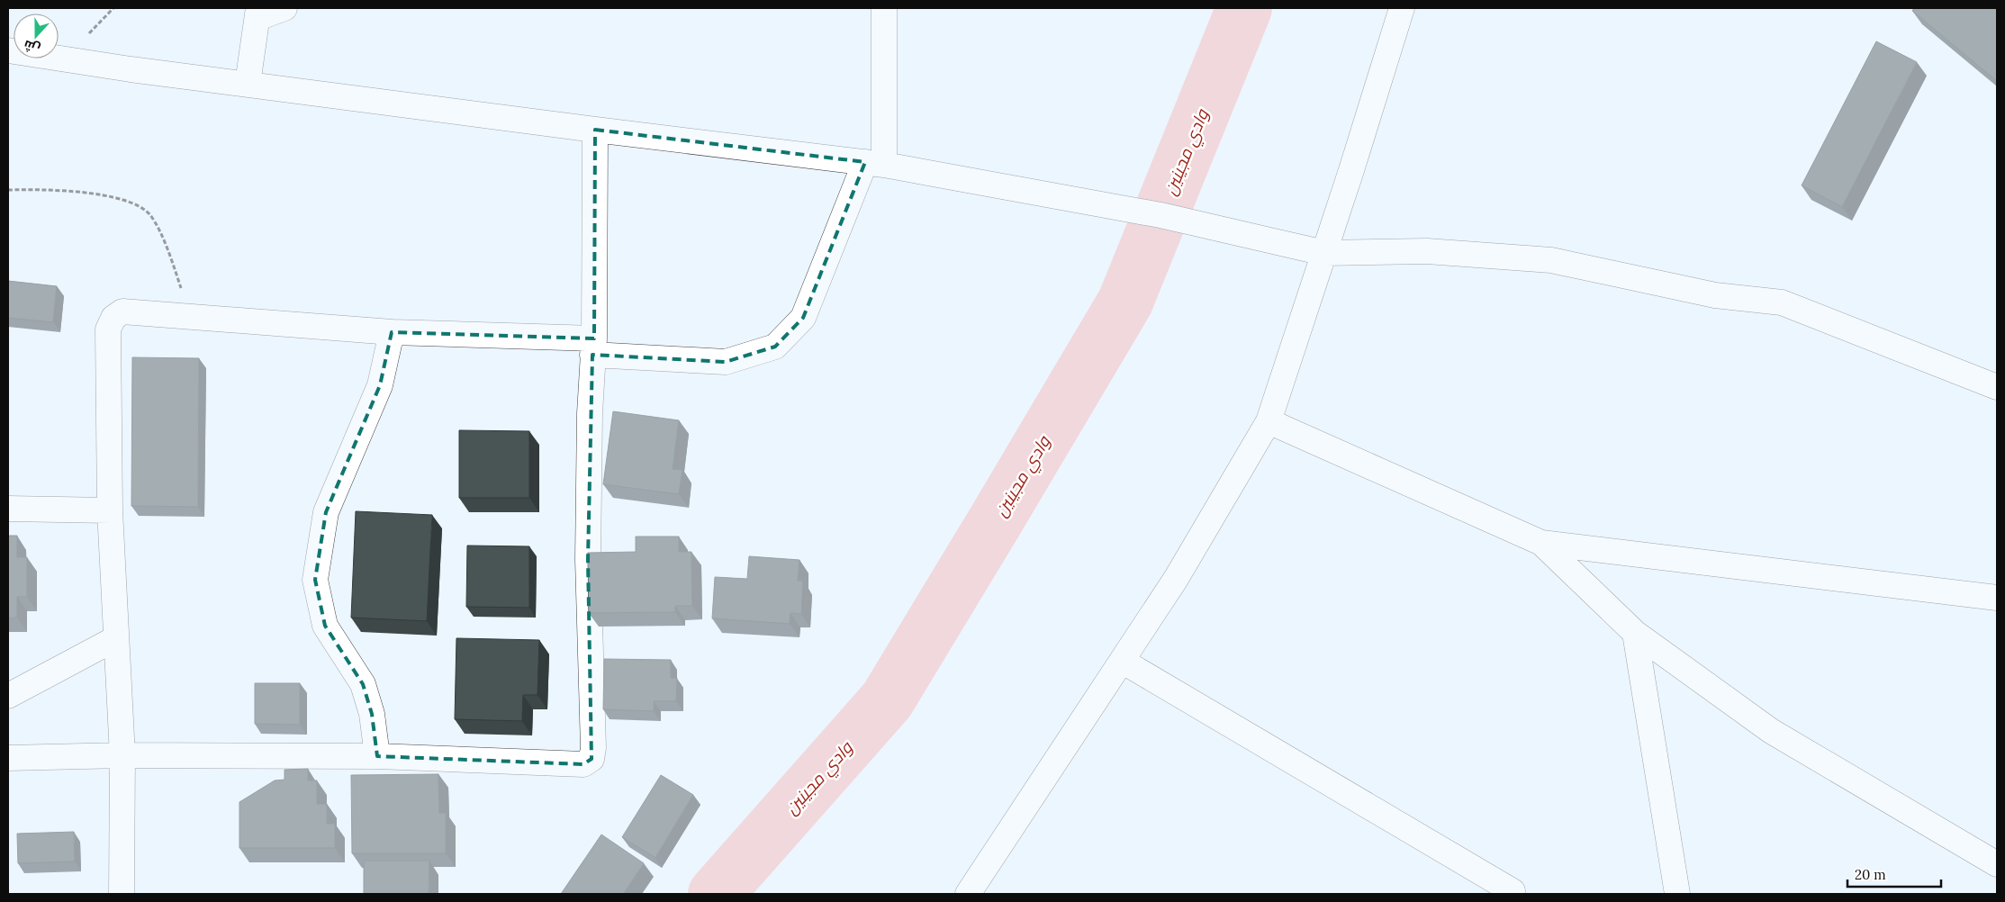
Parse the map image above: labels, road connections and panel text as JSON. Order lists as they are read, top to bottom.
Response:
{
  "water": ["وادي مجينين"],
  "scale_bar": "20 m",
  "north": "bottom"
}
